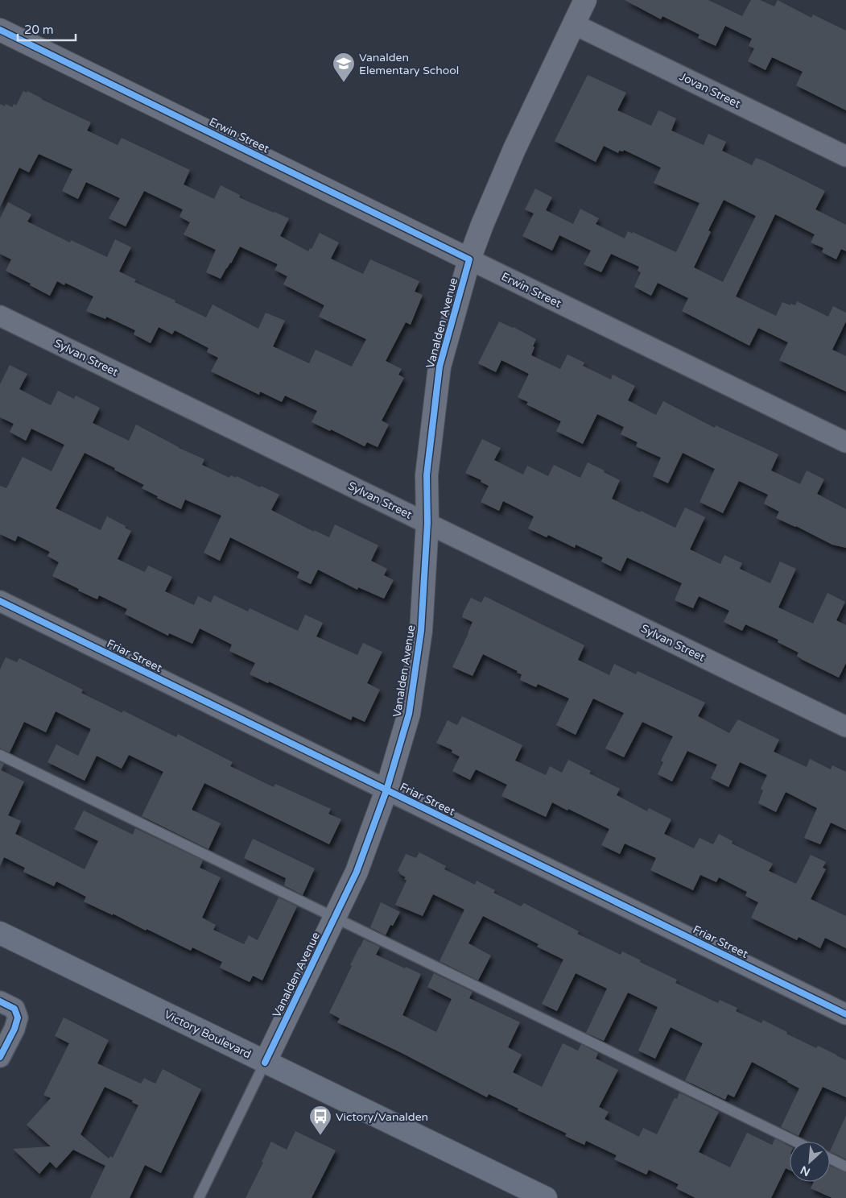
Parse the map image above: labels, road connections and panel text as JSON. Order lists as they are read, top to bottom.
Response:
{
  "streets": {
    "main road": ["Victory Boulevard"],
    "street": [
      "Jovan Street",
      "Erwin Street",
      "Vanalden Avenue",
      "Sylvan Street",
      "Friar Street"
    ]
  },
  "crossings": [
    ["Jovan Street", "Vanalden Avenue"],
    ["Erwin Street", "Vanalden Avenue"],
    ["Vanalden Avenue", "Sylvan Street"],
    ["Vanalden Avenue", "Friar Street"],
    ["Vanalden Avenue", "Victory Boulevard"]
  ],
  "places": {
    "school or university": ["Vanalden Elementary School"],
    "bus stop": ["Victory/Vanalden"]
  },
  "scale_bar": "20 m",
  "north": "bottom left"
}
